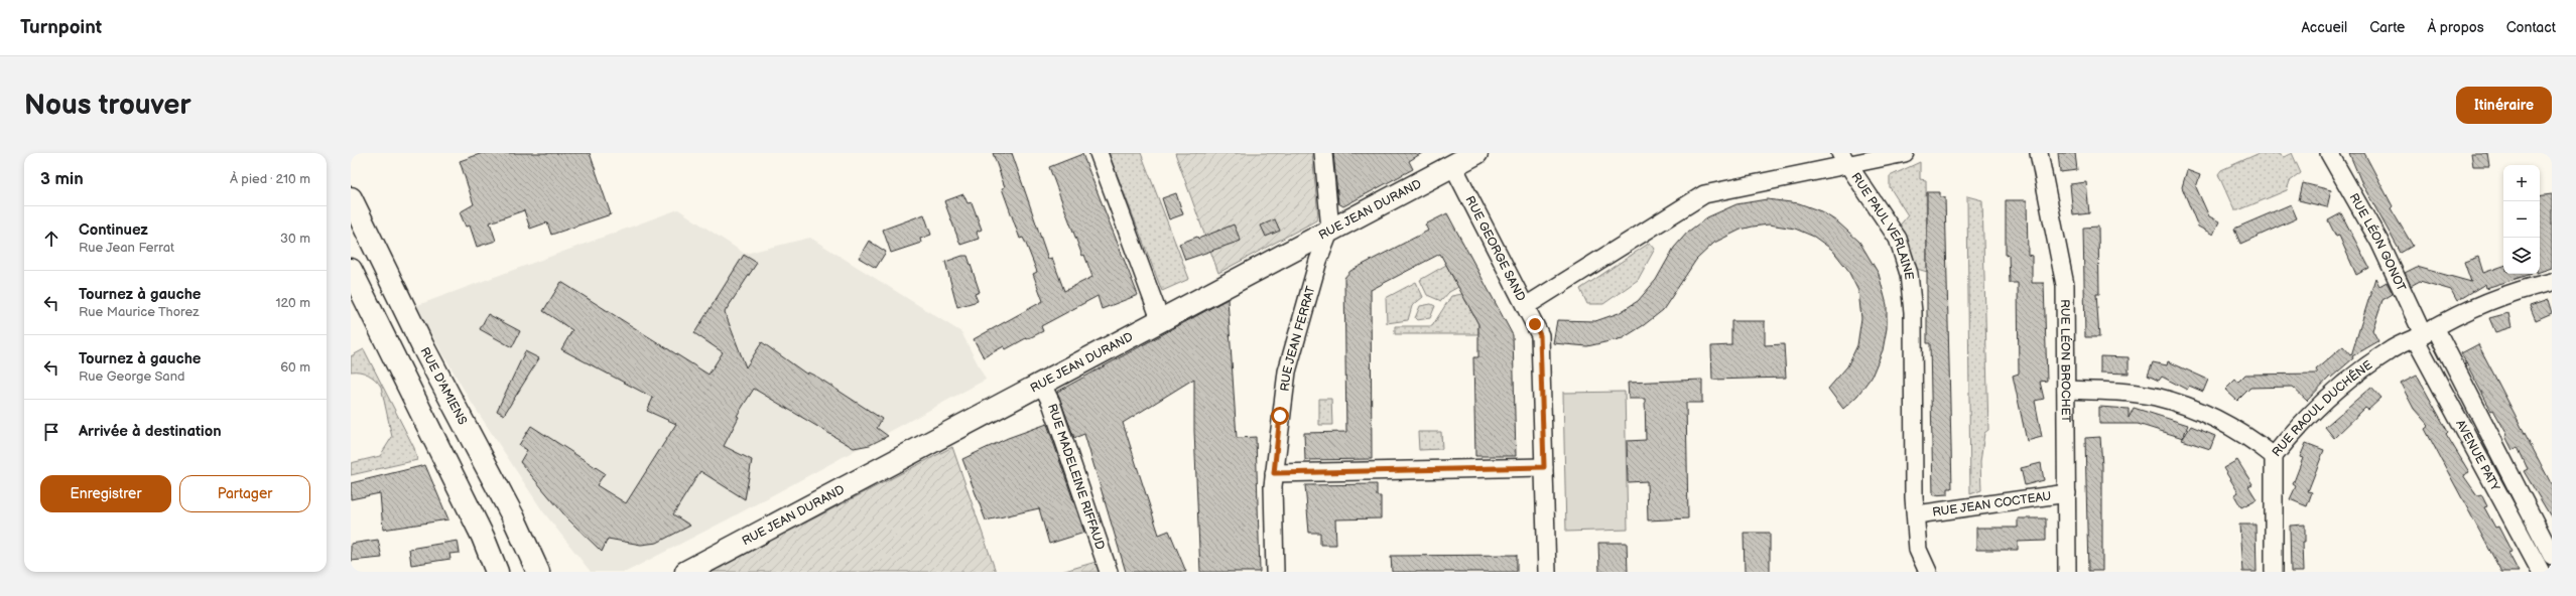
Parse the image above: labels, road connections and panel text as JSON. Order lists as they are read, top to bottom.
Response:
{
  "streets": {
    "street": [
      "RUE JEAN DURAND",
      "RUE PAUL VERLAINE",
      "RUE LÉON GONOT",
      "RUE GEORGE SAND",
      "RUE JEAN FERRAT",
      "RUE LÉON BROCHET",
      "RUE D'AMIENS",
      "RUE RAOUL DUCHÊNE",
      "AVENUE PATY",
      "RUE MADELEINE RIFFAUD",
      "RUE JEAN COCTEAU"
    ]
  },
  "crossings": [
    ["RUE JEAN DURAND", "RUE GEORGE SAND"],
    ["RUE JEAN DURAND", "RUE JEAN FERRAT"],
    ["RUE JEAN DURAND", "RUE MADELEINE RIFFAUD"],
    ["RUE PAUL VERLAINE", "RUE GEORGE SAND"],
    ["RUE PAUL VERLAINE", "RUE JEAN COCTEAU"],
    ["RUE LÉON GONOT", "RUE RAOUL DUCHÊNE"],
    ["RUE LÉON GONOT", "AVENUE PATY"],
    ["RUE LÉON BROCHET", "RUE RAOUL DUCHÊNE"],
    ["RUE LÉON BROCHET", "RUE JEAN COCTEAU"],
    ["RUE RAOUL DUCHÊNE", "AVENUE PATY"]
  ],
  "page": {
    "header": "Turnpoint",
    "nav": [
      "Accueil",
      "Carte",
      "À propos",
      "Contact"
    ],
    "buttons": [
      "Itinéraire",
      ["Enregistrer", "Partager"]
    ],
    "title": "Nous trouver",
    "heading": ["3 min", "À pied · 210 m"],
    "map_buttons": ["+", "−"],
    "list": [
      ["Continuez", "Rue Jean Ferrat", "30 m"],
      ["Tournez à gauche", "Rue Maurice Thorez", "120 m"],
      ["Tournez à gauche", "Rue George Sand", "60 m"],
      "Arrivée à destination"
    ]
  }
}
